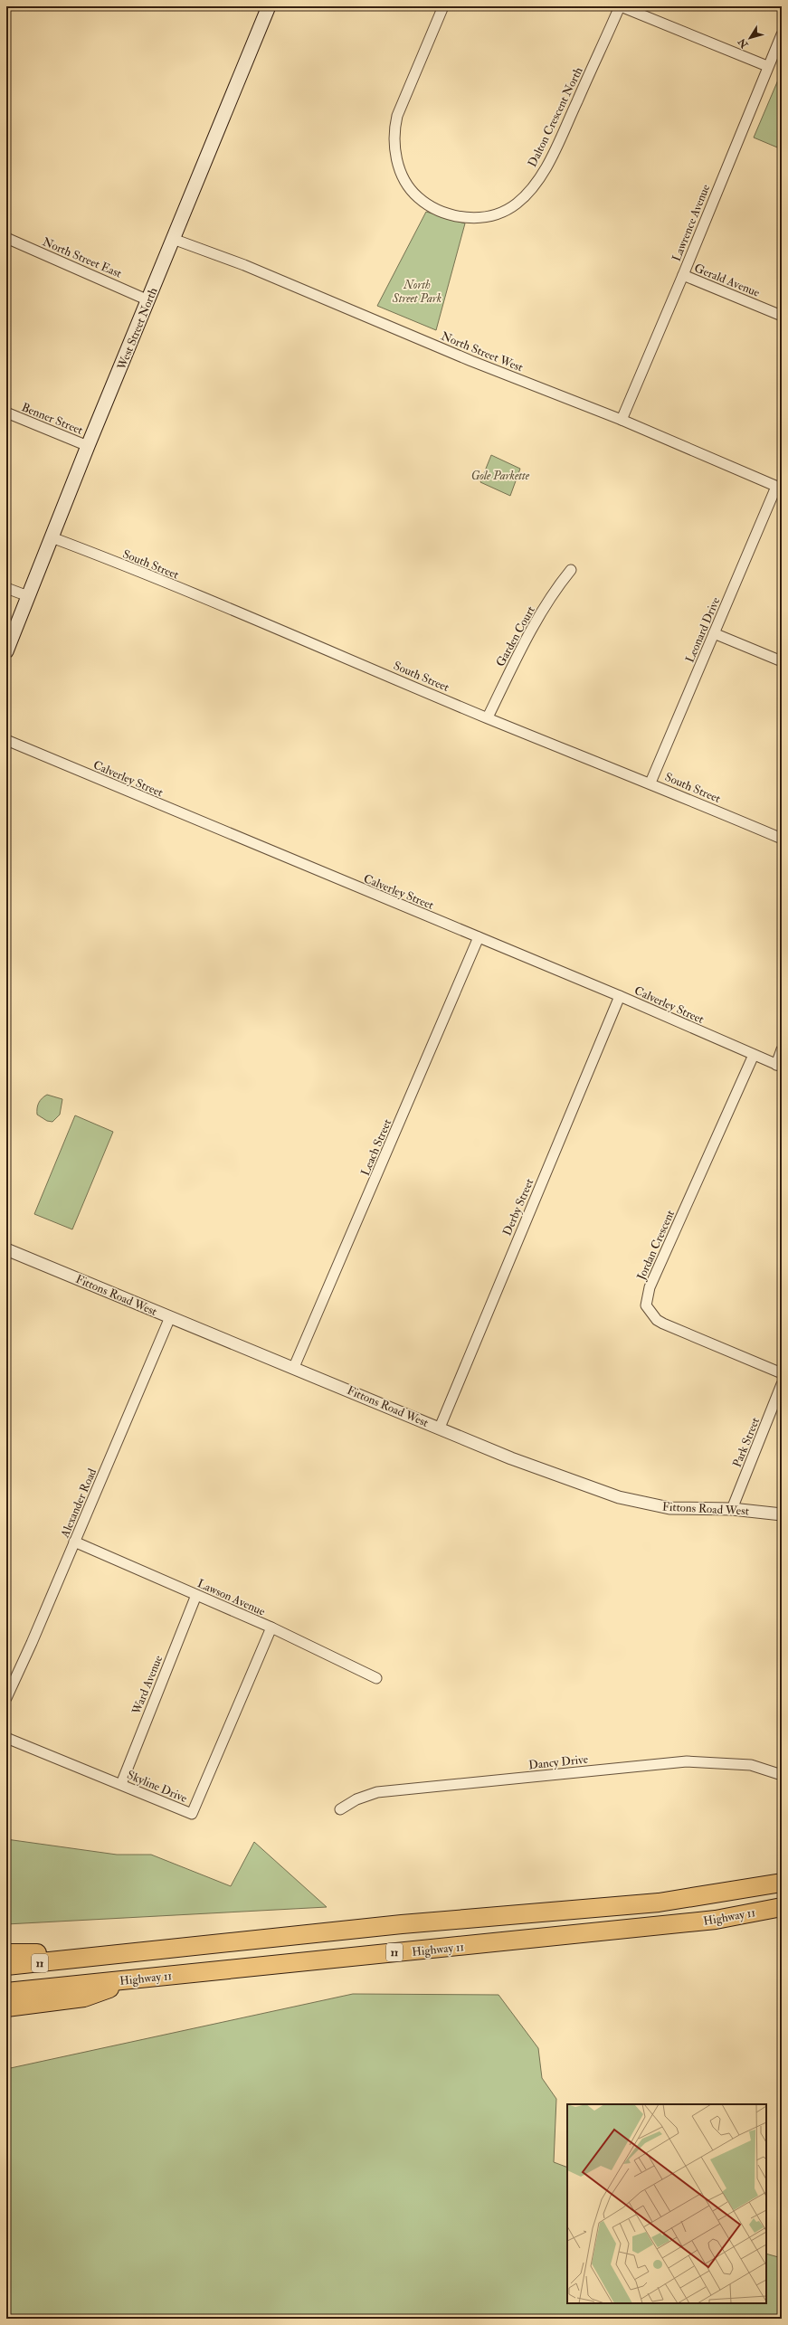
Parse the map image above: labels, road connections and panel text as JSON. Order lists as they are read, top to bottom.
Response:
{
  "streets": {
    "highway": ["Highway 11", "11"],
    "main road": ["West Street North"],
    "street": [
      "Dalton Crescent North",
      "Lawrence Avenue",
      "North Street East",
      "Gerald Avenue",
      "North Street West",
      "Benner Street",
      "South Street",
      "Leonard Drive",
      "Garden Court",
      "Calverley Street",
      "Leach Street",
      "Derby Street",
      "Jordan Crescent",
      "Fittons Road West",
      "Park Street",
      "Alexander Road",
      "Lawson Avenue",
      "Ward Avenue",
      "Dancy Drive",
      "Skyline Drive"
    ]
  },
  "crossings": [
    ["Lawrence Avenue", "Gerald Avenue"],
    ["Lawrence Avenue", "North Street West"],
    ["North Street East", "West Street North"],
    ["West Street North", "North Street West"],
    ["West Street North", "Benner Street"],
    ["West Street North", "South Street"],
    ["North Street West", "Leonard Drive"],
    ["South Street", "Leonard Drive"],
    ["South Street", "Garden Court"],
    ["Calverley Street", "Leach Street"],
    ["Calverley Street", "Derby Street"],
    ["Calverley Street", "Jordan Crescent"],
    ["Leach Street", "Fittons Road West"],
    ["Derby Street", "Fittons Road West"],
    ["Fittons Road West", "Park Street"],
    ["Fittons Road West", "Alexander Road"],
    ["Alexander Road", "Lawson Avenue"],
    ["Lawson Avenue", "Ward Avenue"],
    ["Lawson Avenue", "Skyline Drive"],
    ["Ward Avenue", "Skyline Drive"]
  ],
  "parks": ["North Street Park", "Gole Parkette"],
  "north": "bottom left"
}
